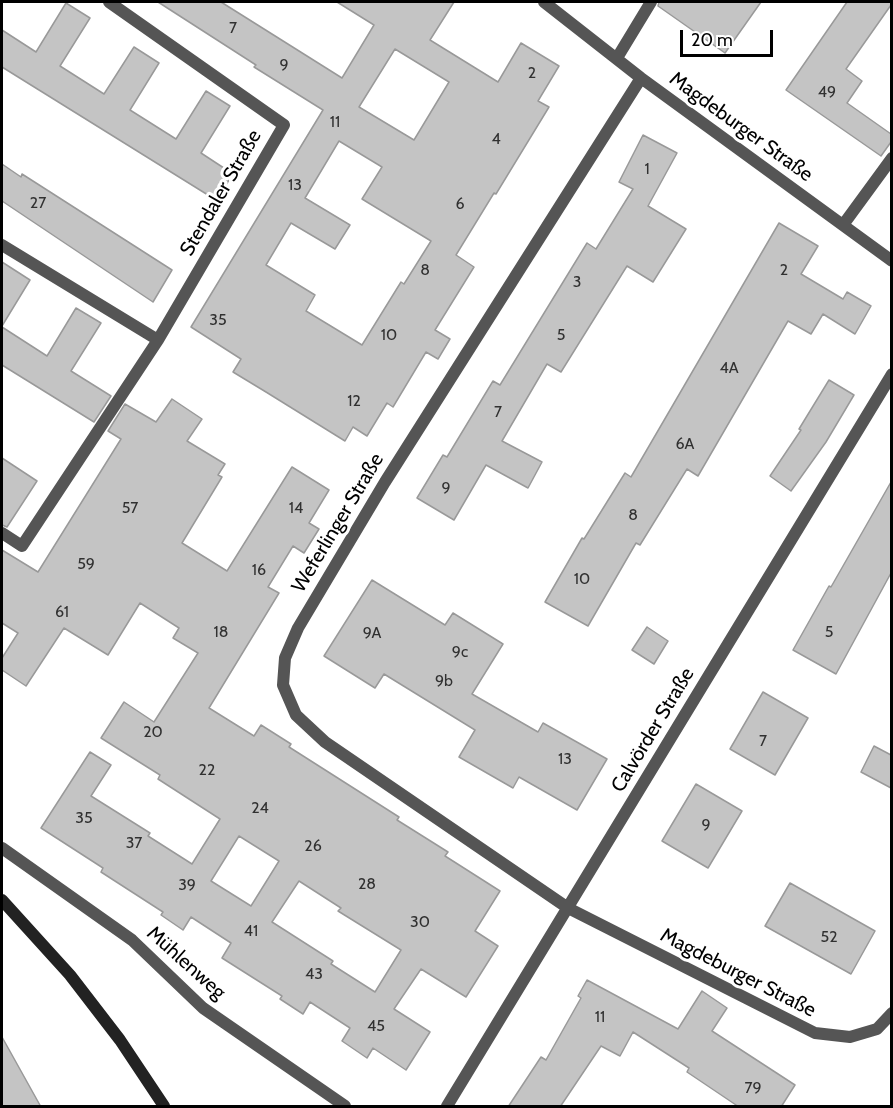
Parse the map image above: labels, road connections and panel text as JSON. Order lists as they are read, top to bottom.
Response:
{
  "streets": {
    "street": [
      "Magdeburger Straße",
      "Stendaler Straße",
      "Weferlinger Straße",
      "Calvörder Straße",
      "Mühlenweg"
    ]
  },
  "crossings": [
    ["Magdeburger Straße", "Weferlinger Straße"],
    ["Magdeburger Straße", "Calvörder Straße"],
    ["Weferlinger Straße", "Calvörder Straße"]
  ],
  "house_numbers": [
    "7",
    "9",
    "2",
    "49",
    "11",
    "4",
    "1",
    "13",
    "27",
    "6",
    "8",
    "2",
    "3",
    "35",
    "10",
    "5",
    "4A",
    "12",
    "7",
    "6A",
    "9",
    "57",
    "14",
    "8",
    "59",
    "16",
    "10",
    "61",
    "18",
    "5",
    "9A",
    "9c",
    "9b",
    "20",
    "7",
    "13",
    "22",
    "24",
    "35",
    "9",
    "37",
    "26",
    "28",
    "39",
    "30",
    "41",
    "52",
    "43",
    "11",
    "45",
    "79"
  ],
  "scale_bar": "20 m"
}
